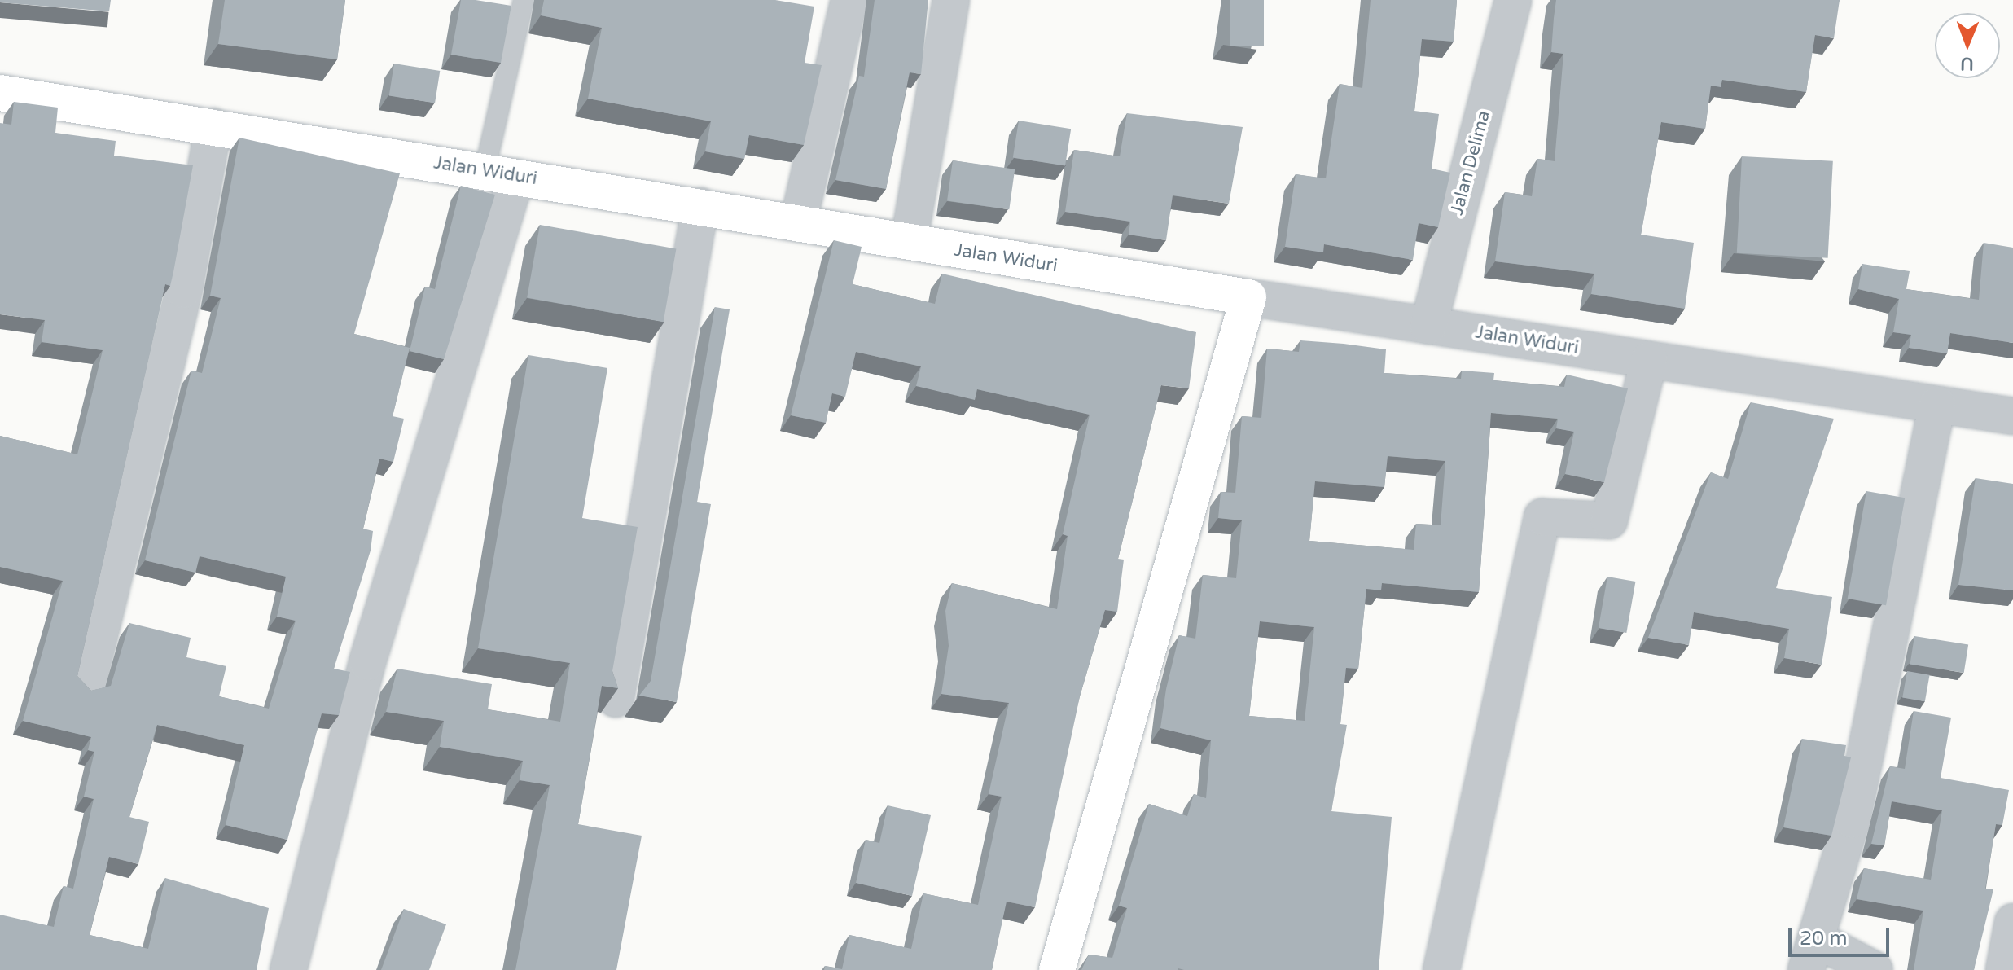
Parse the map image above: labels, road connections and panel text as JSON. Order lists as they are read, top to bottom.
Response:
{
  "streets": {
    "main road": ["Jalan Widuri"],
    "street": ["Jalan Delima"]
  },
  "crossings": [
    ["Jalan Delima", "Jalan Widuri"]
  ],
  "scale_bar": "20 m",
  "north": "bottom"
}
